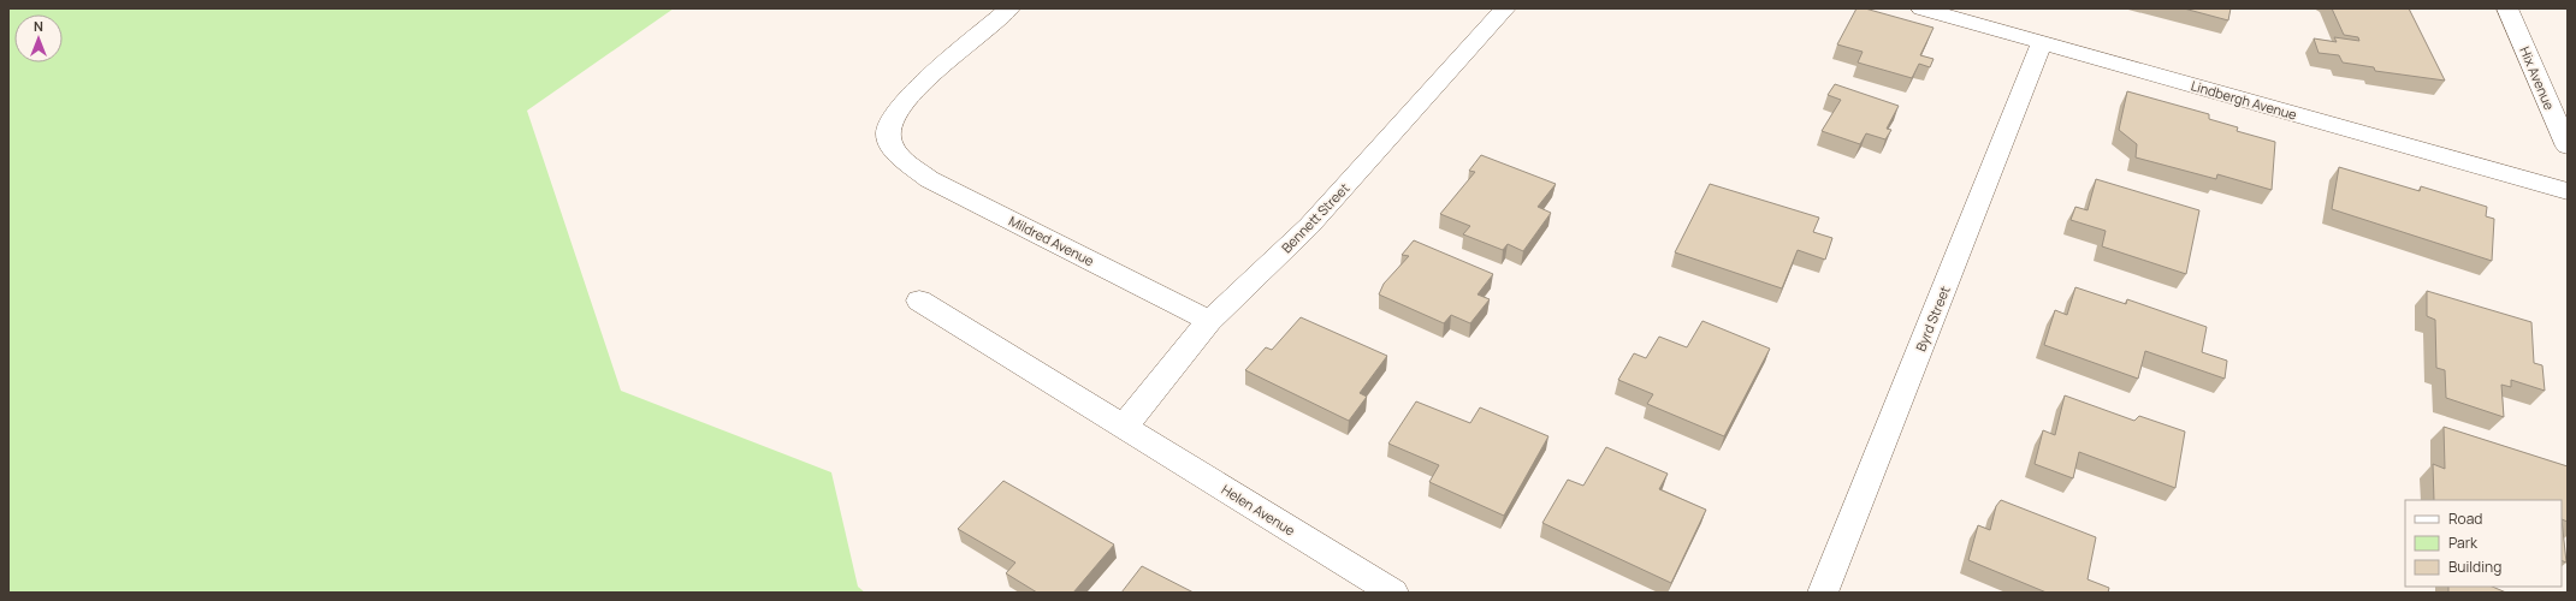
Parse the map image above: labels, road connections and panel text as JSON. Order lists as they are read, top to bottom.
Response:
{
  "streets": {
    "street": [
      "Hix Avenue",
      "Lindbergh Avenue",
      "Bennett Street",
      "Mildred Avenue",
      "Byrd Street",
      "Helen Avenue"
    ]
  },
  "crossings": [
    ["Lindbergh Avenue", "Byrd Street"],
    ["Bennett Street", "Mildred Avenue"],
    ["Bennett Street", "Helen Avenue"]
  ],
  "legend": ["Road", "Park", "Building"],
  "north": "top"
}
